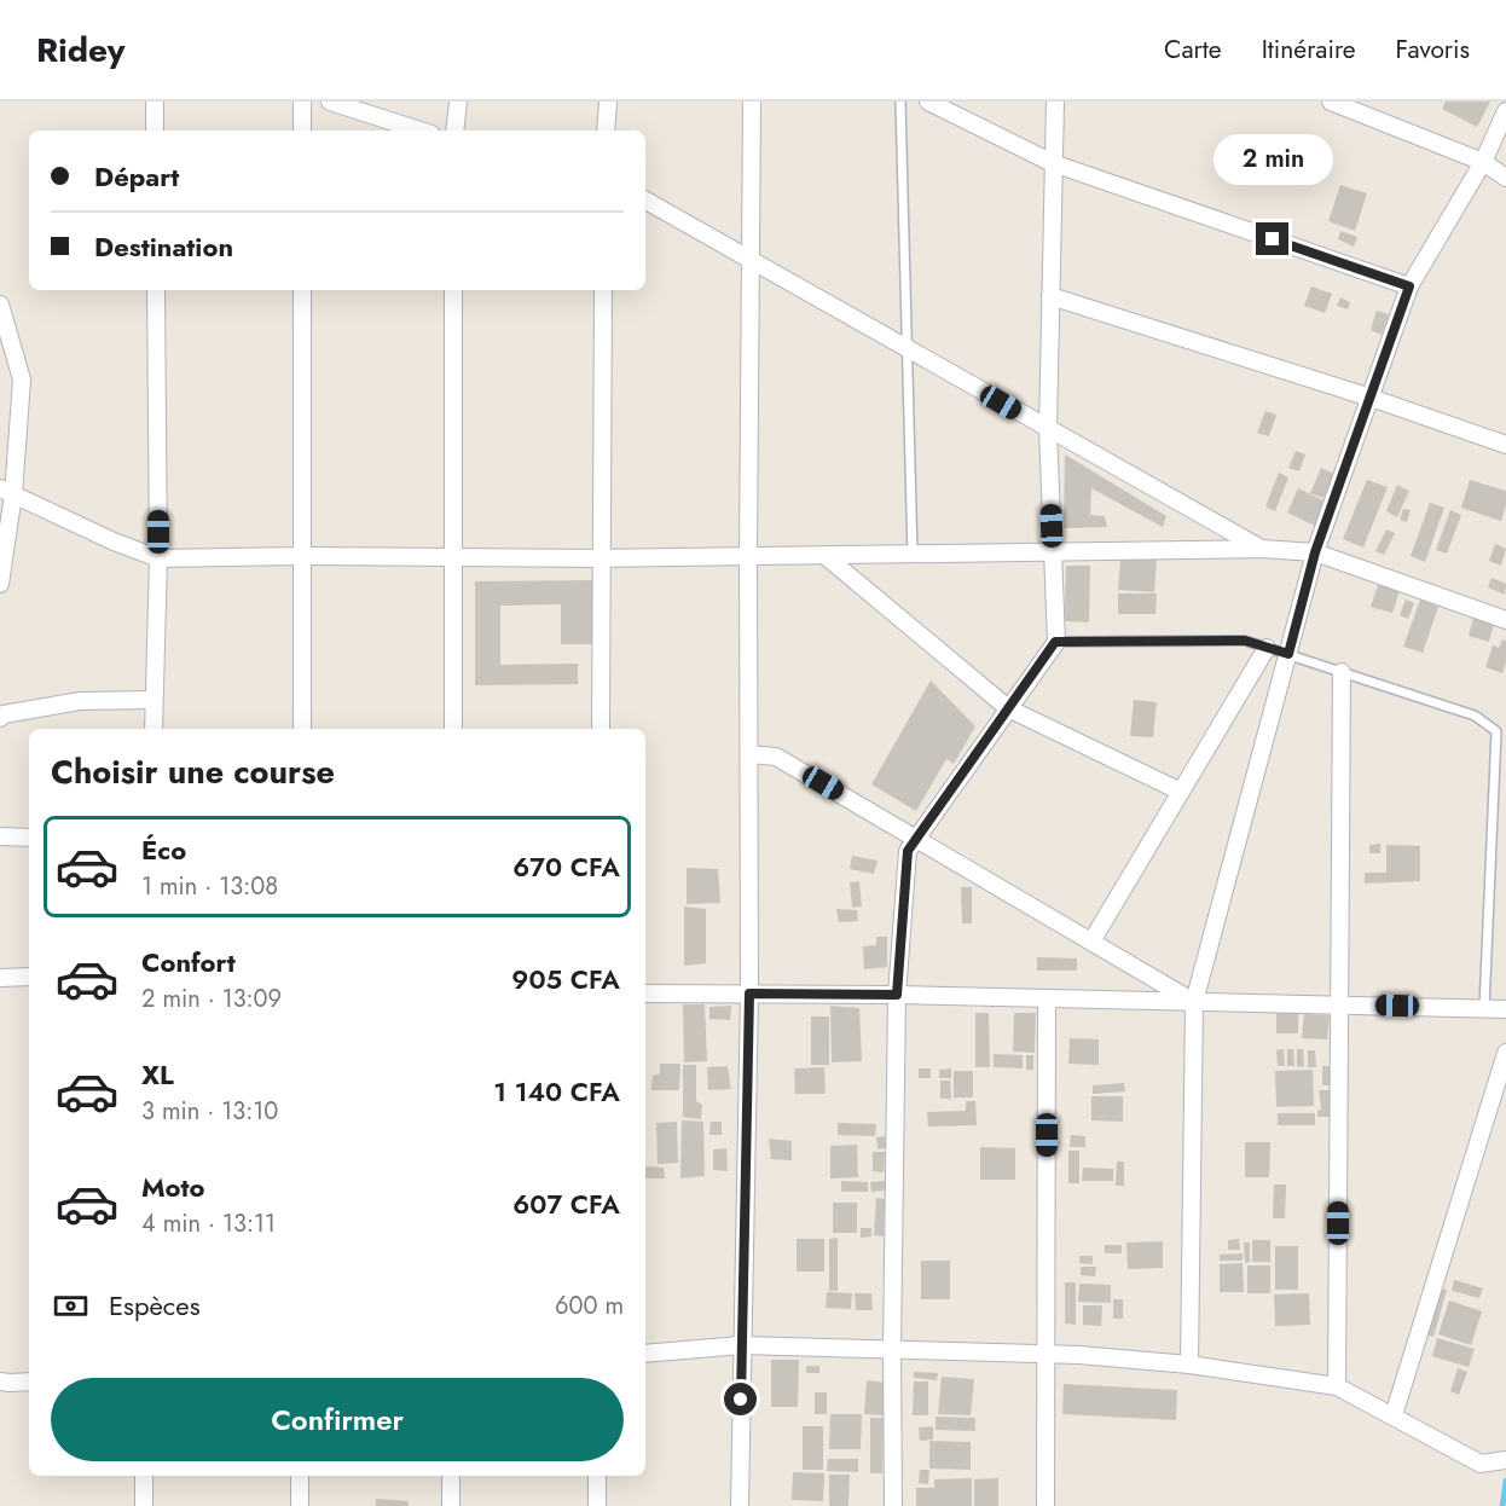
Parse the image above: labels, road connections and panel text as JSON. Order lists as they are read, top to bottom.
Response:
{
  "page": {
    "header": "Ridey",
    "nav": ["Carte", "Itinéraire", "Favoris"],
    "banner": ["Départ", "Destination"],
    "bubble": "2 min",
    "heading": "Choisir une course",
    "list": [
      {
        "name": "Éco",
        "note": "1 min · 13:08",
        "value": "670 CFA"
      },
      {
        "name": "Confort",
        "note": "2 min · 13:09",
        "value": "905 CFA"
      },
      {
        "name": "XL",
        "note": "3 min · 13:10",
        "value": "1 140 CFA"
      },
      {
        "name": "Moto",
        "note": "4 min · 13:11",
        "value": "607 CFA"
      }
    ],
    "pay": ["Espèces", "600 m"],
    "buttons": "Confirmer"
  }
}
